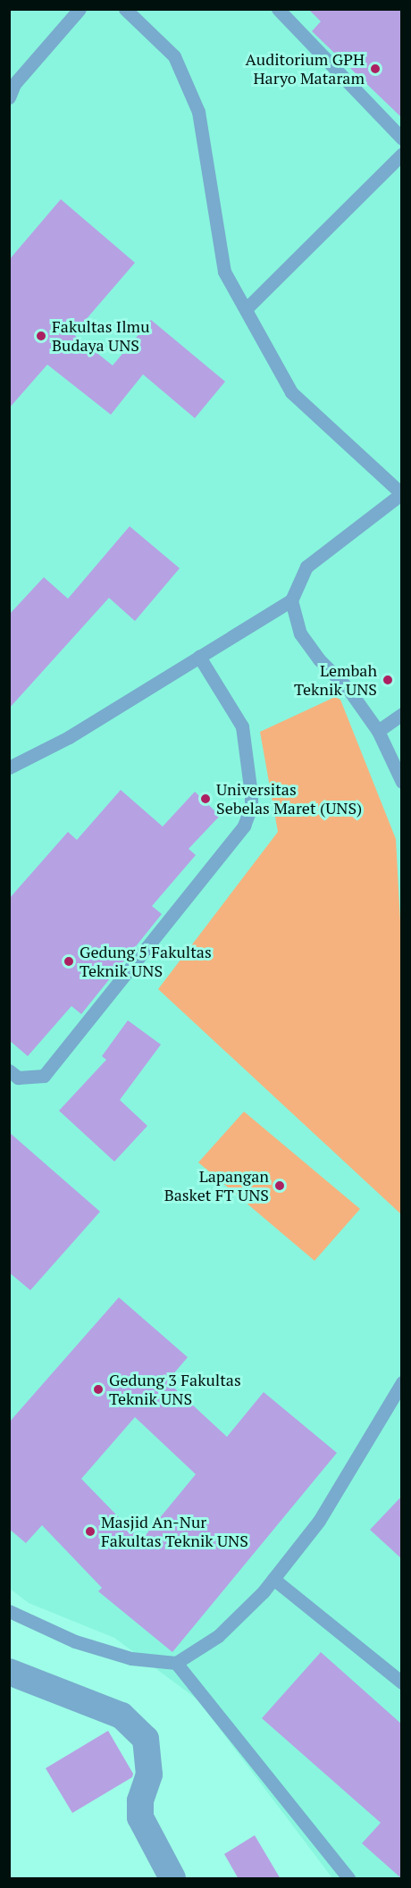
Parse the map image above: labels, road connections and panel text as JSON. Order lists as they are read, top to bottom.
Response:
{
  "places": [
    "Auditorium GPH Haryo Mataram",
    "Fakultas Ilmu Budaya UNS",
    "Lembah Teknik UNS",
    "Universitas Sebelas Maret (UNS)",
    "Gedung 5 Fakultas Teknik UNS",
    "Lapangan Basket FT UNS",
    "Gedung 3 Fakultas Teknik UNS",
    "Masjid An-Nur Fakultas Teknik UNS"
  ]
}
